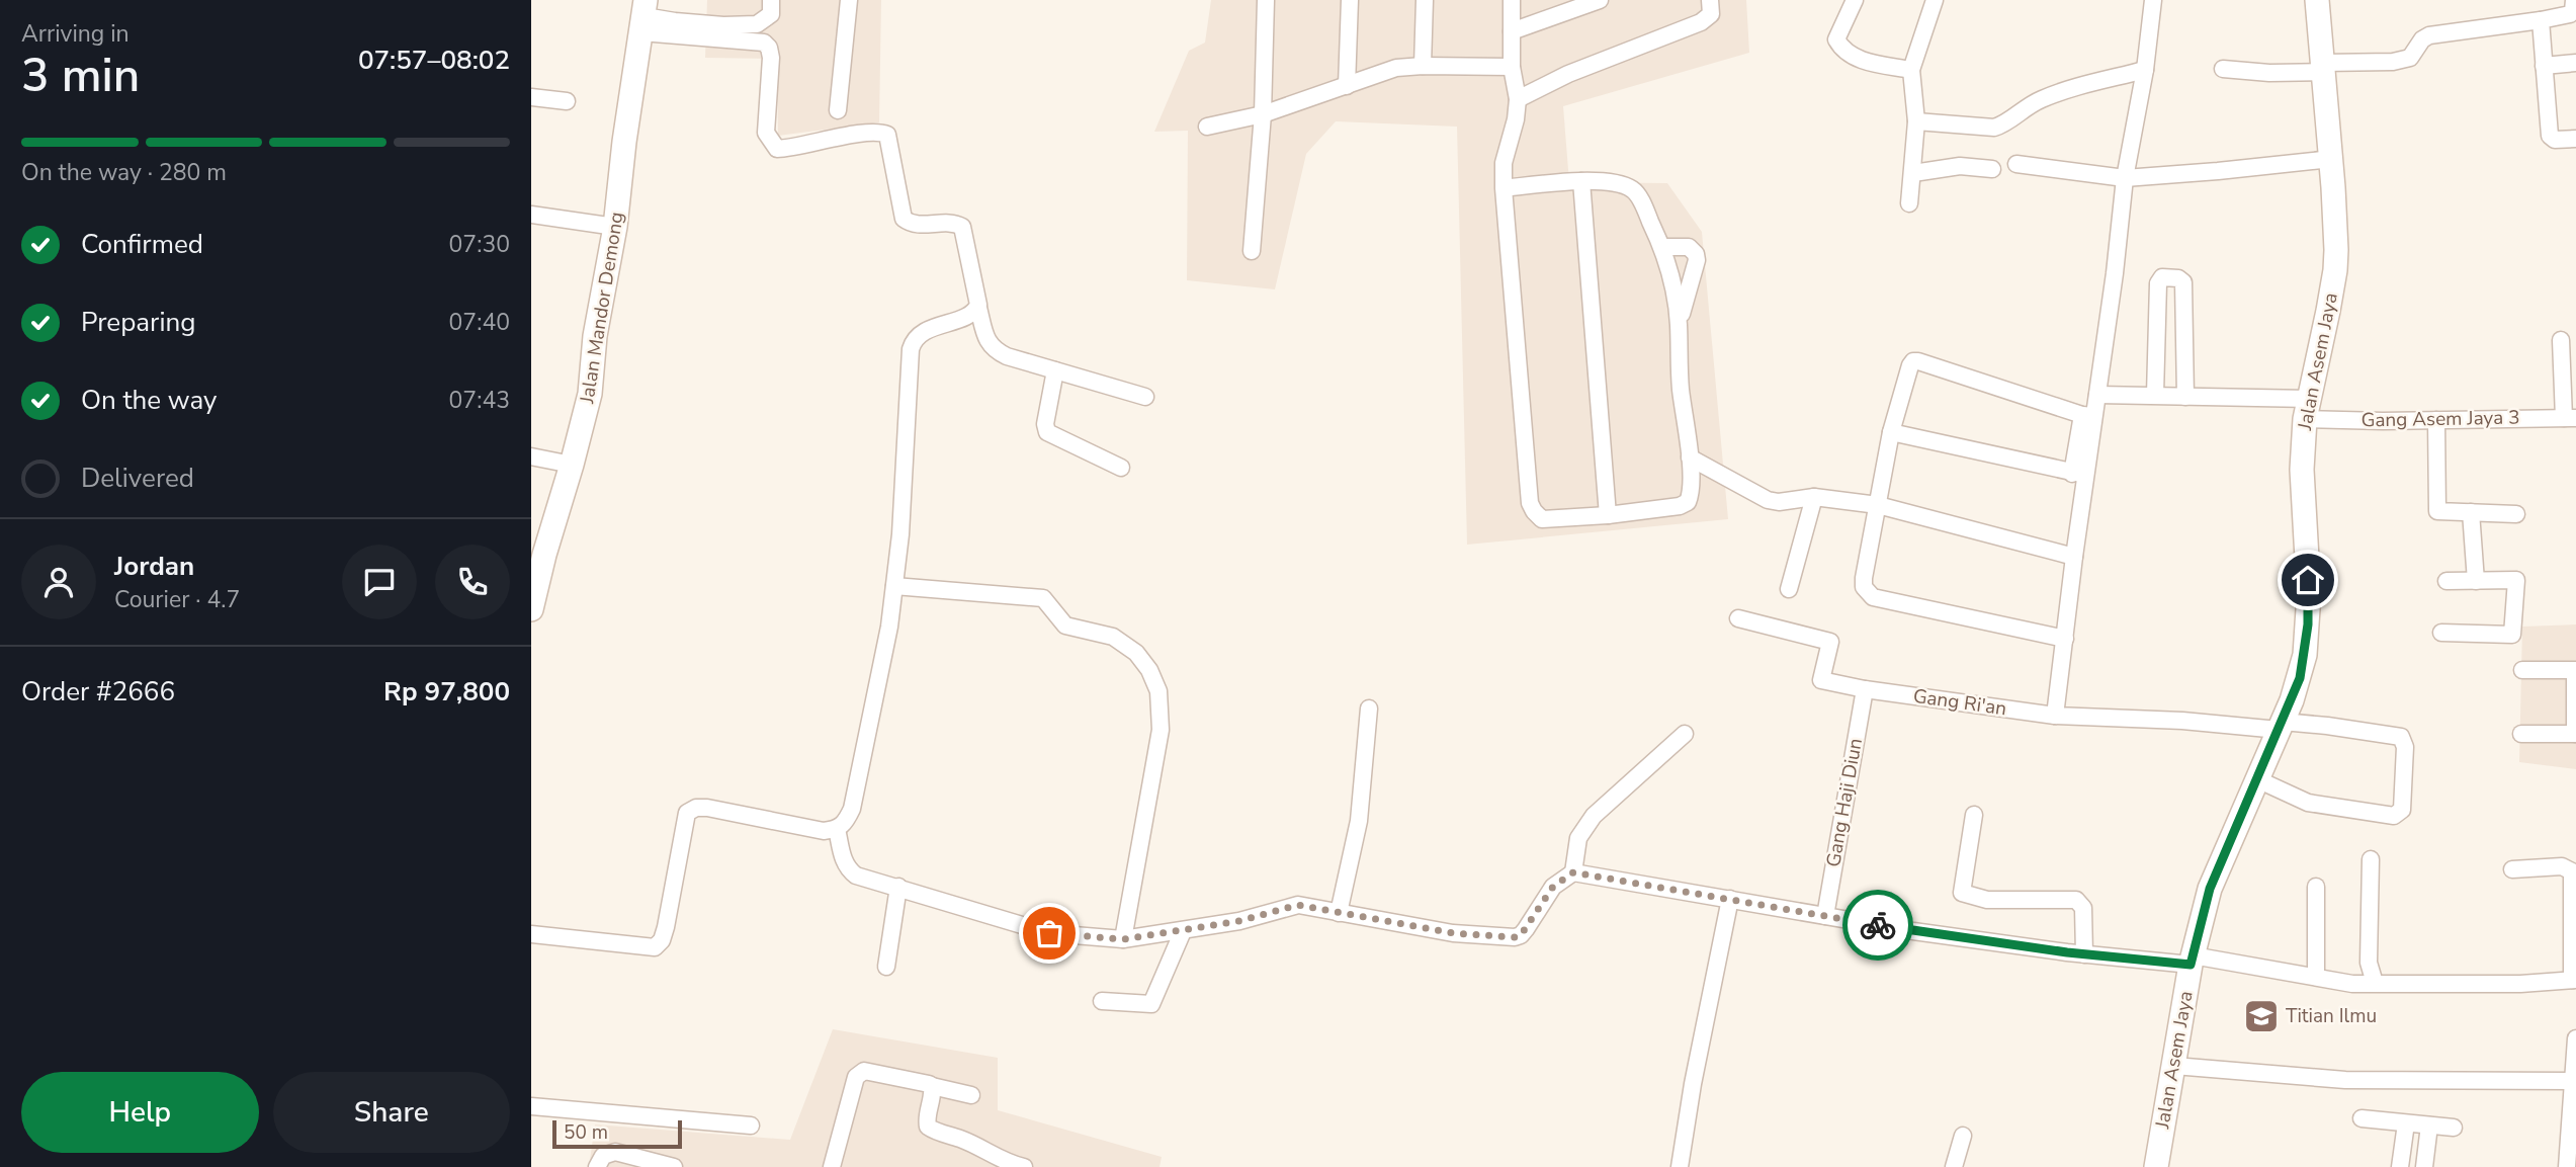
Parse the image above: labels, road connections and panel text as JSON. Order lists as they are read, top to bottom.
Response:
{
  "streets": {
    "main road": ["Jalan Mandor Demong", "Jalan Asem Jaya"],
    "street": ["Gang Asem Jaya 3", "Gang Ri'an", "Gang Haji Diun"]
  },
  "crossings": [
    ["Jalan Asem Jaya", "Gang Asem Jaya 3"],
    ["Jalan Asem Jaya", "Gang Ri'an"],
    ["Gang Ri'an", "Gang Haji Diun"]
  ],
  "places": {
    "school or university": ["Titian Ilmu"]
  },
  "scale_bar": "50 m",
  "page": {
    "heading": ["3 min", "Arriving in", "07:57–08:02"],
    "panel": [
      "Jordan",
      "Courier · 4.7",
      "Order #2666",
      "Rp 97,800"
    ],
    "bar": "On the way · 280 m",
    "list": [
      ["Confirmed", "07:30"],
      ["Preparing", "07:40"],
      ["On the way", "07:43"],
      "Delivered"
    ],
    "buttons": ["Help", "Share"],
    "scale": "50 m"
  }
}
